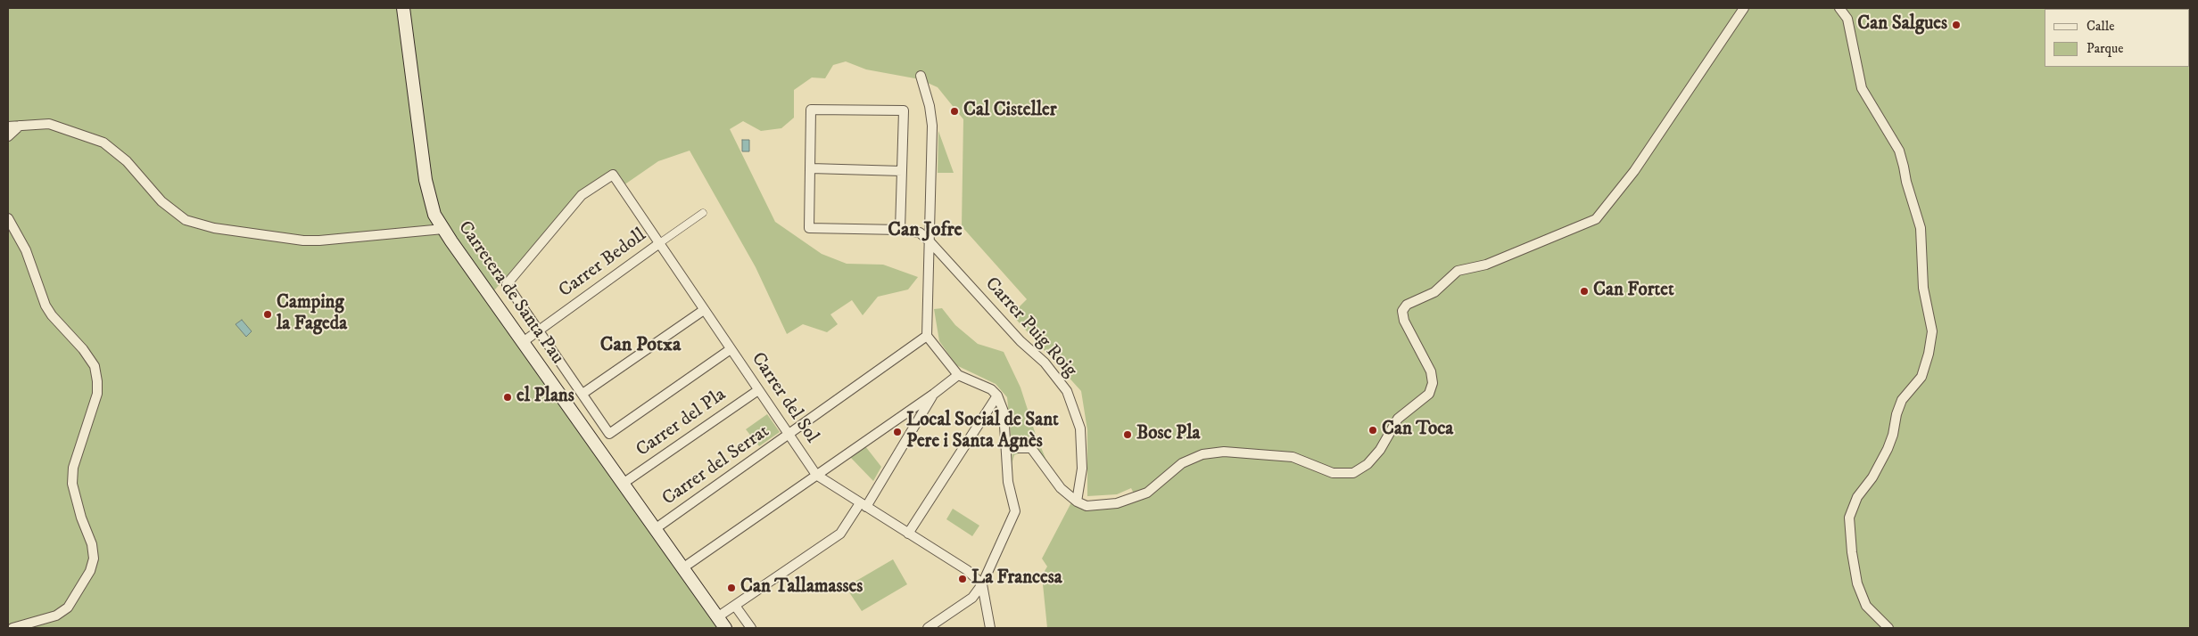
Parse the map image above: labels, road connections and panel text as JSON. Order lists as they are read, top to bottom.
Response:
{
  "streets": {
    "main road": ["Carretera de Santa Pau"],
    "street": [
      "Carrer Bedoll",
      "Carrer Puig Roig",
      "Carrer del Sol",
      "Carrer del Pla",
      "Carrer del Serrat"
    ]
  },
  "crossings": [
    ["Carrer Bedoll", "Carretera de Santa Pau"],
    ["Carrer Bedoll", "Carrer del Sol"],
    ["Carretera de Santa Pau", "Carrer del Pla"],
    ["Carretera de Santa Pau", "Carrer del Serrat"],
    ["Carrer del Sol", "Carrer del Pla"],
    ["Carrer del Sol", "Carrer del Serrat"]
  ],
  "districts": ["Can Jofre", "Can Potxa"],
  "places": [
    "Can Salgues",
    "Cal Cisteller",
    "Can Fortet",
    "Camping la Fageda",
    "el Plans",
    "Can Toca",
    "Local Social de Sant Pere i Santa Agnès",
    "Bosc Pla",
    "La Francesa",
    "Can Tallamasses"
  ],
  "legend": ["Calle", "Parque"]
}
